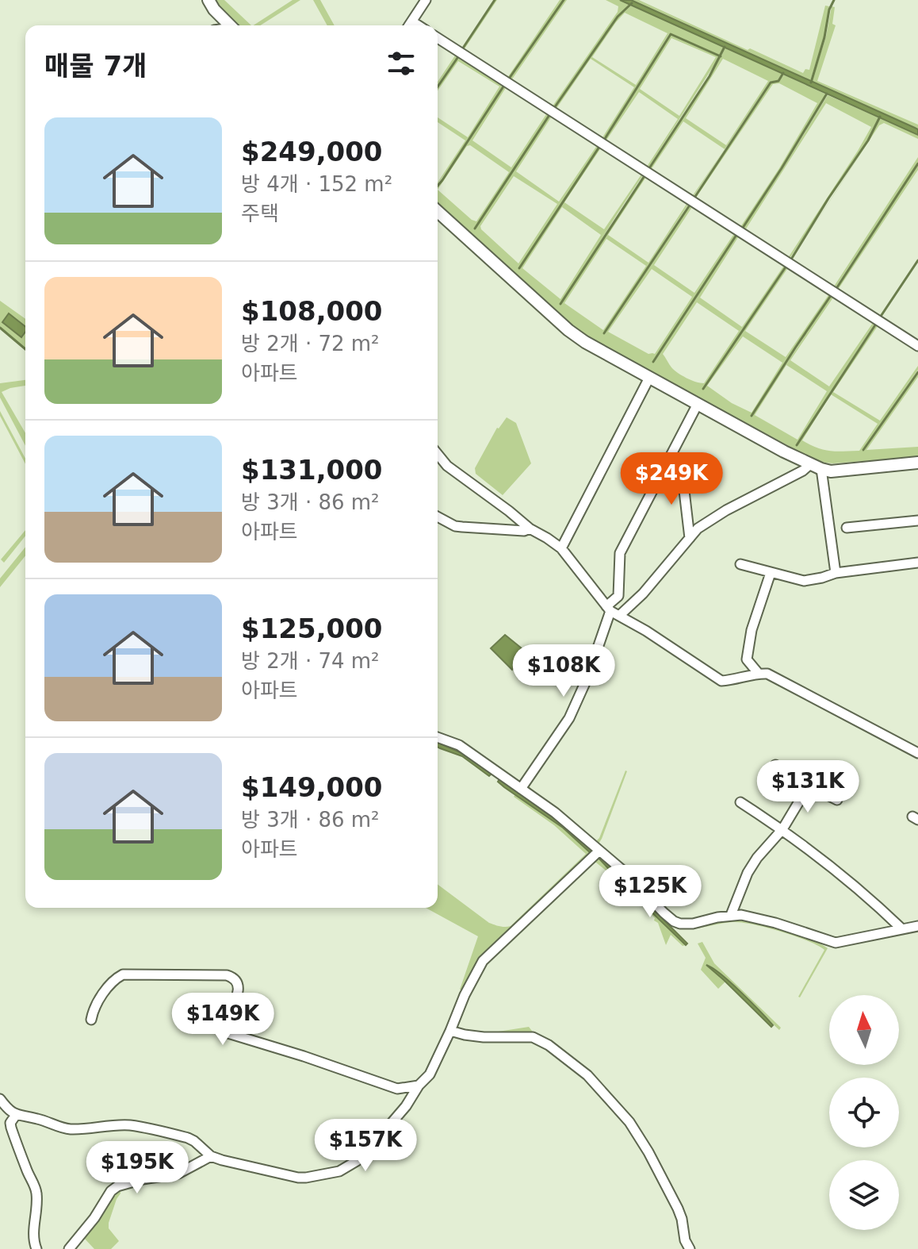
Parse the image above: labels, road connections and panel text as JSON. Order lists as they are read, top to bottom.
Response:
{
  "north": "top",
  "page": {
    "heading": "매물 7개",
    "list": [
      {
        "name": "$249,000",
        "note": "방 4개 · 152 m² · 주택"
      },
      {
        "name": "$108,000",
        "note": "방 2개 · 72 m² · 아파트"
      },
      {
        "name": "$131,000",
        "note": "방 3개 · 86 m² · 아파트"
      },
      {
        "name": "$125,000",
        "note": "방 2개 · 74 m² · 아파트"
      },
      {
        "name": "$149,000",
        "note": "방 3개 · 86 m² · 아파트"
      }
    ],
    "price": [
      "$249K",
      "$108K",
      "$131K",
      "$125K",
      "$149K",
      "$157K",
      "$195K"
    ]
  }
}
